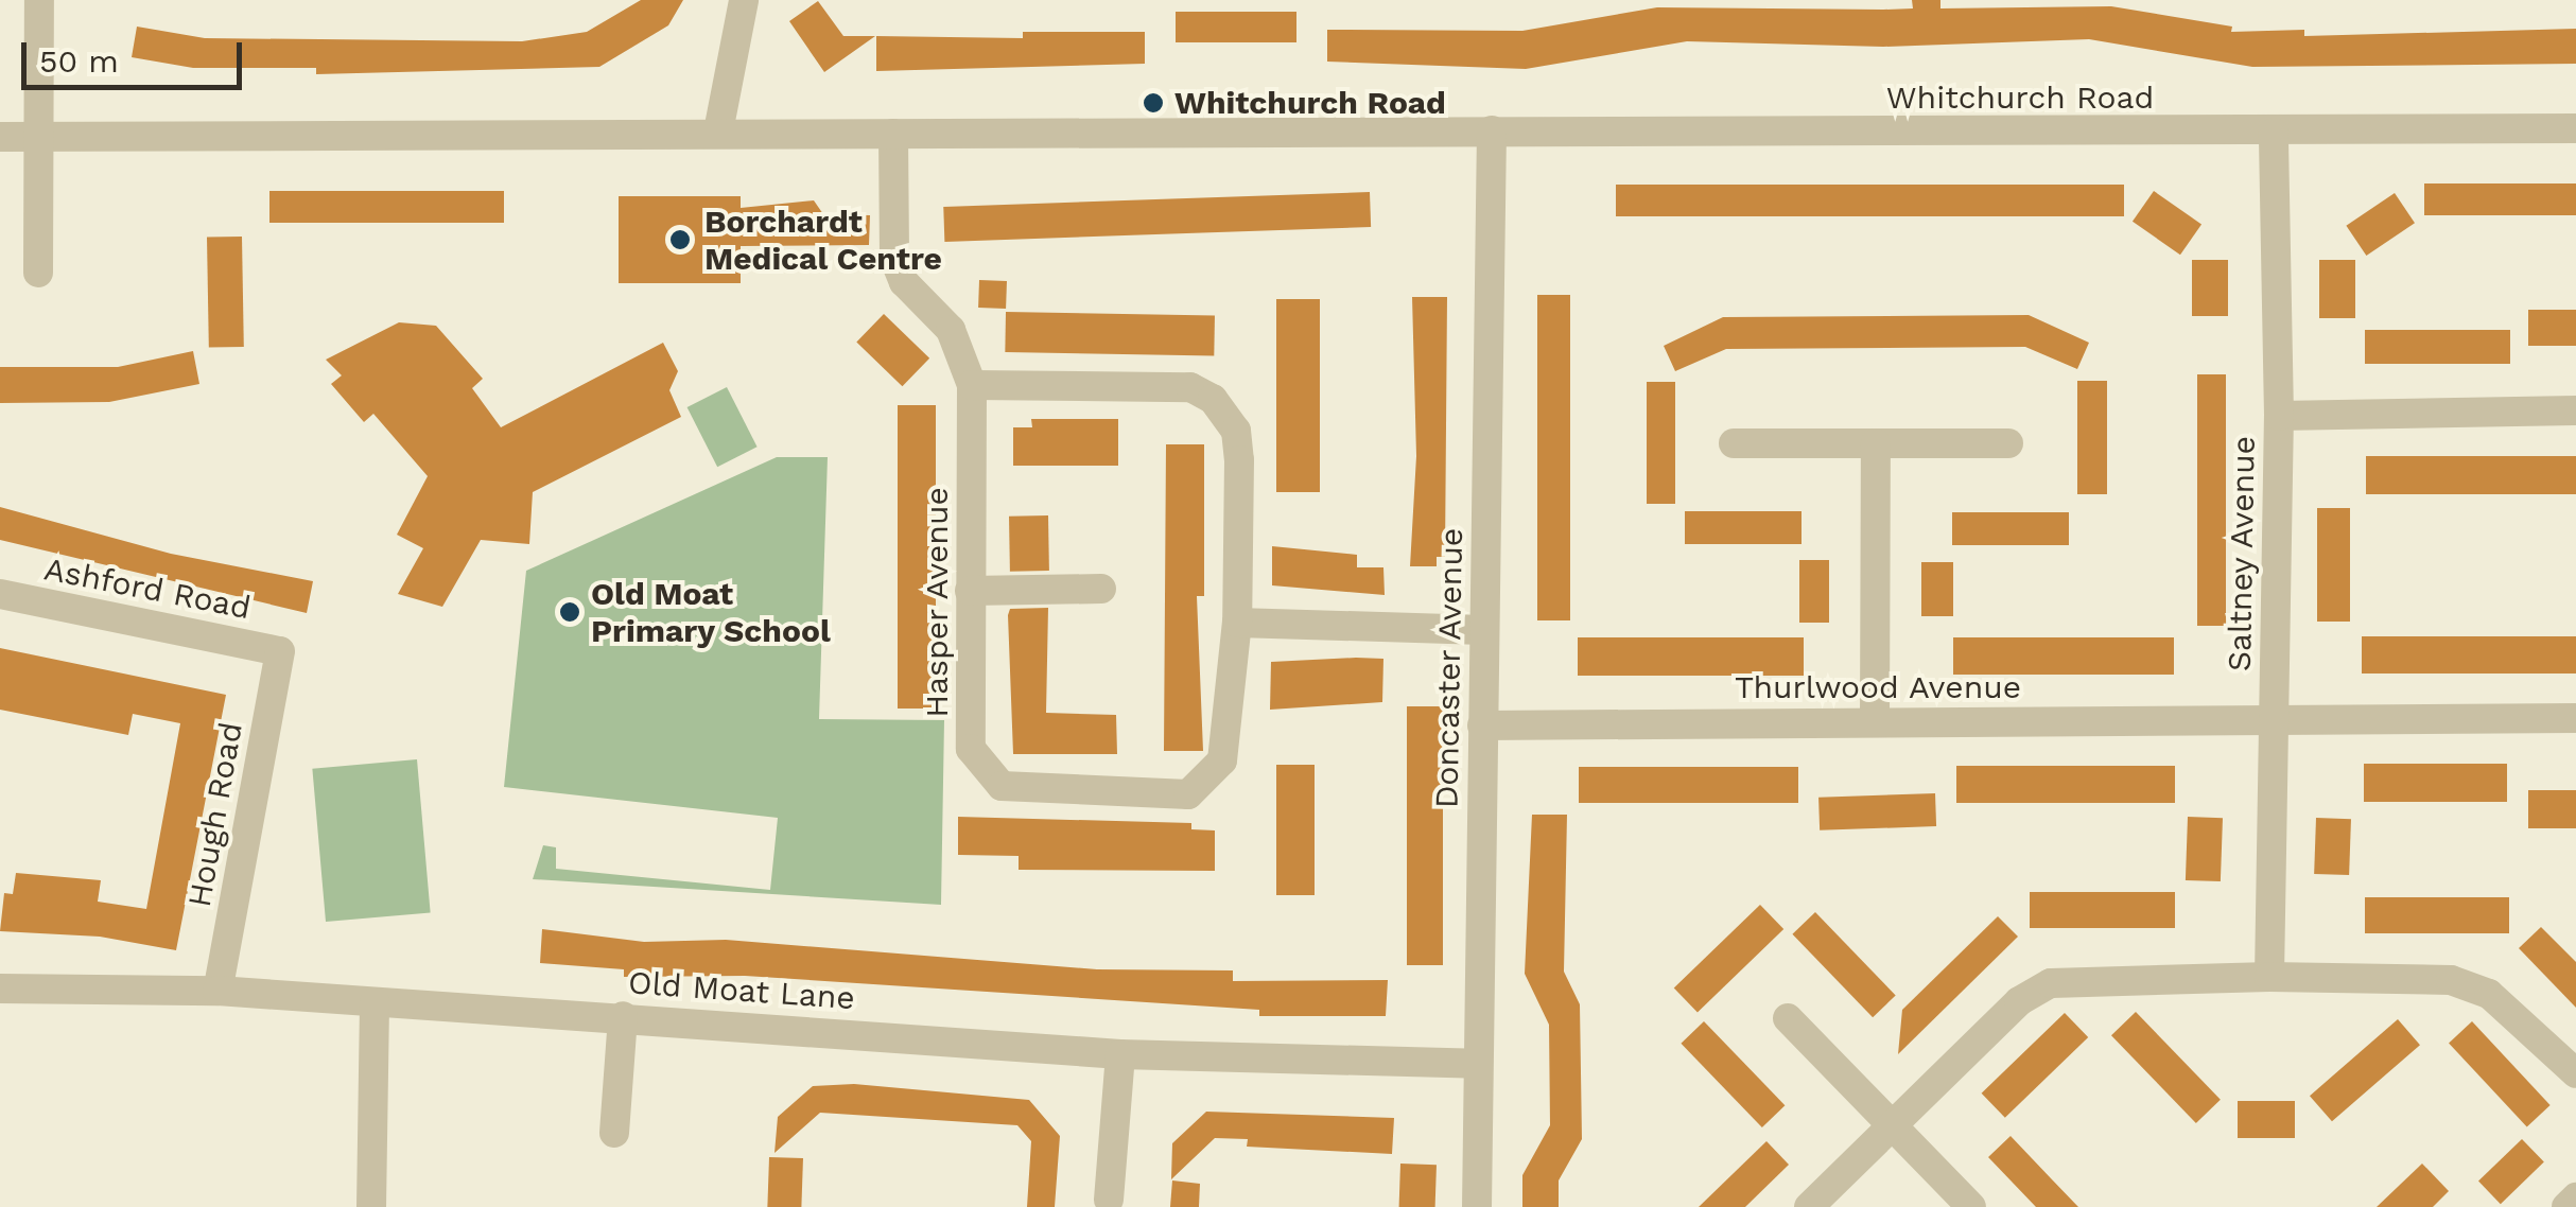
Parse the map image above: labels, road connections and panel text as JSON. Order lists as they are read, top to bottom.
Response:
{
  "streets": {
    "street": [
      "Whitchurch Road",
      "Saltney Avenue",
      "Ashford Road",
      "Hasper Avenue",
      "Doncaster Avenue",
      "Thurlwood Avenue",
      "Hough Road",
      "Old Moat Lane"
    ]
  },
  "crossings": [
    ["Whitchurch Road", "Saltney Avenue"],
    ["Whitchurch Road", "Hasper Avenue"],
    ["Whitchurch Road", "Doncaster Avenue"],
    ["Saltney Avenue", "Thurlwood Avenue"],
    ["Ashford Road", "Hough Road"],
    ["Doncaster Avenue", "Thurlwood Avenue"],
    ["Doncaster Avenue", "Old Moat Lane"],
    ["Hough Road", "Old Moat Lane"]
  ],
  "places": ["Whitchurch Road", "Borchardt Medical Centre", "Old Moat Primary School"],
  "scale_bar": "50 m"
}
